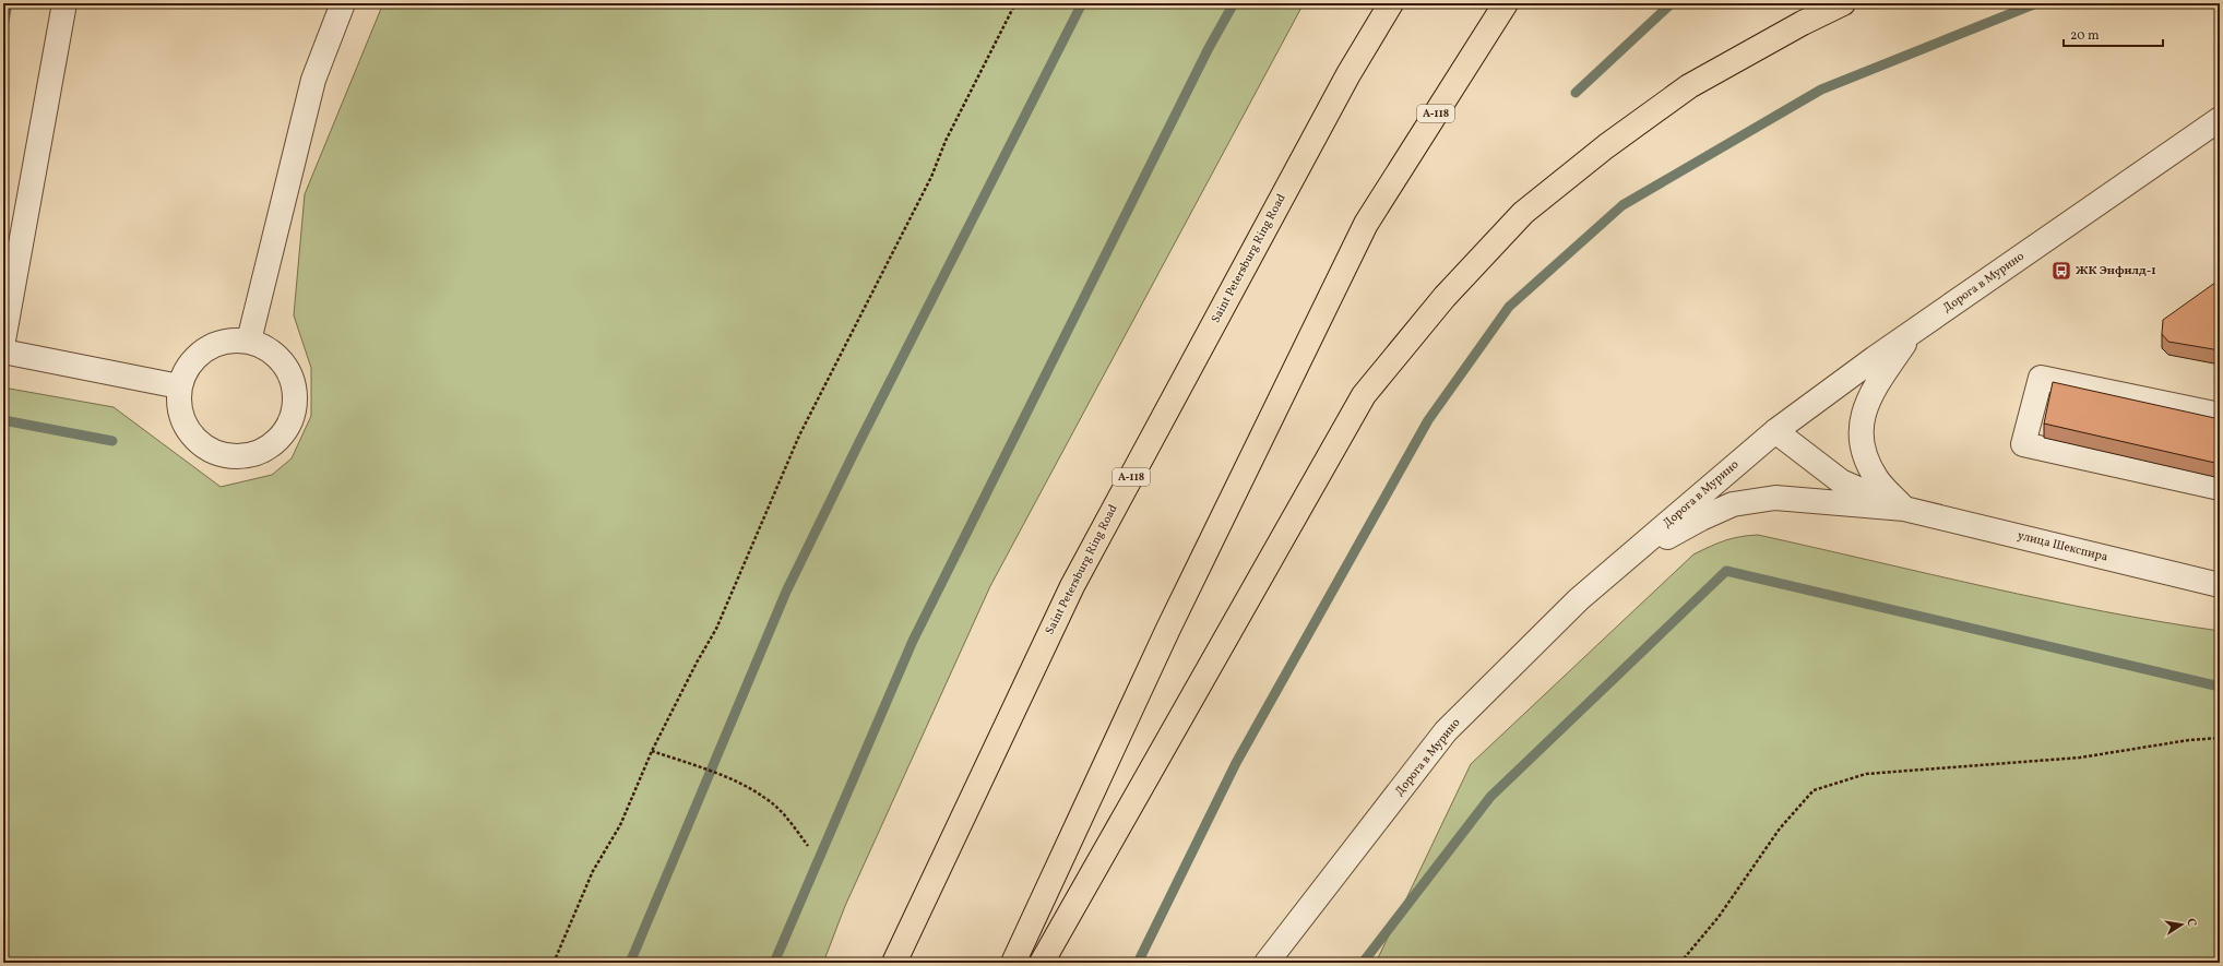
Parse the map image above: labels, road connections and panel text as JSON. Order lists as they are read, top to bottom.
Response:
{
  "streets": {
    "main road": ["А-118", "Saint Petersburg Ring Road"],
    "street": ["Дорога в Мурино", "улица Шекспира"]
  },
  "places": {
    "bus stop": ["ЖК Энфилд-1"]
  },
  "scale_bar": "20 m",
  "north": "right"
}
